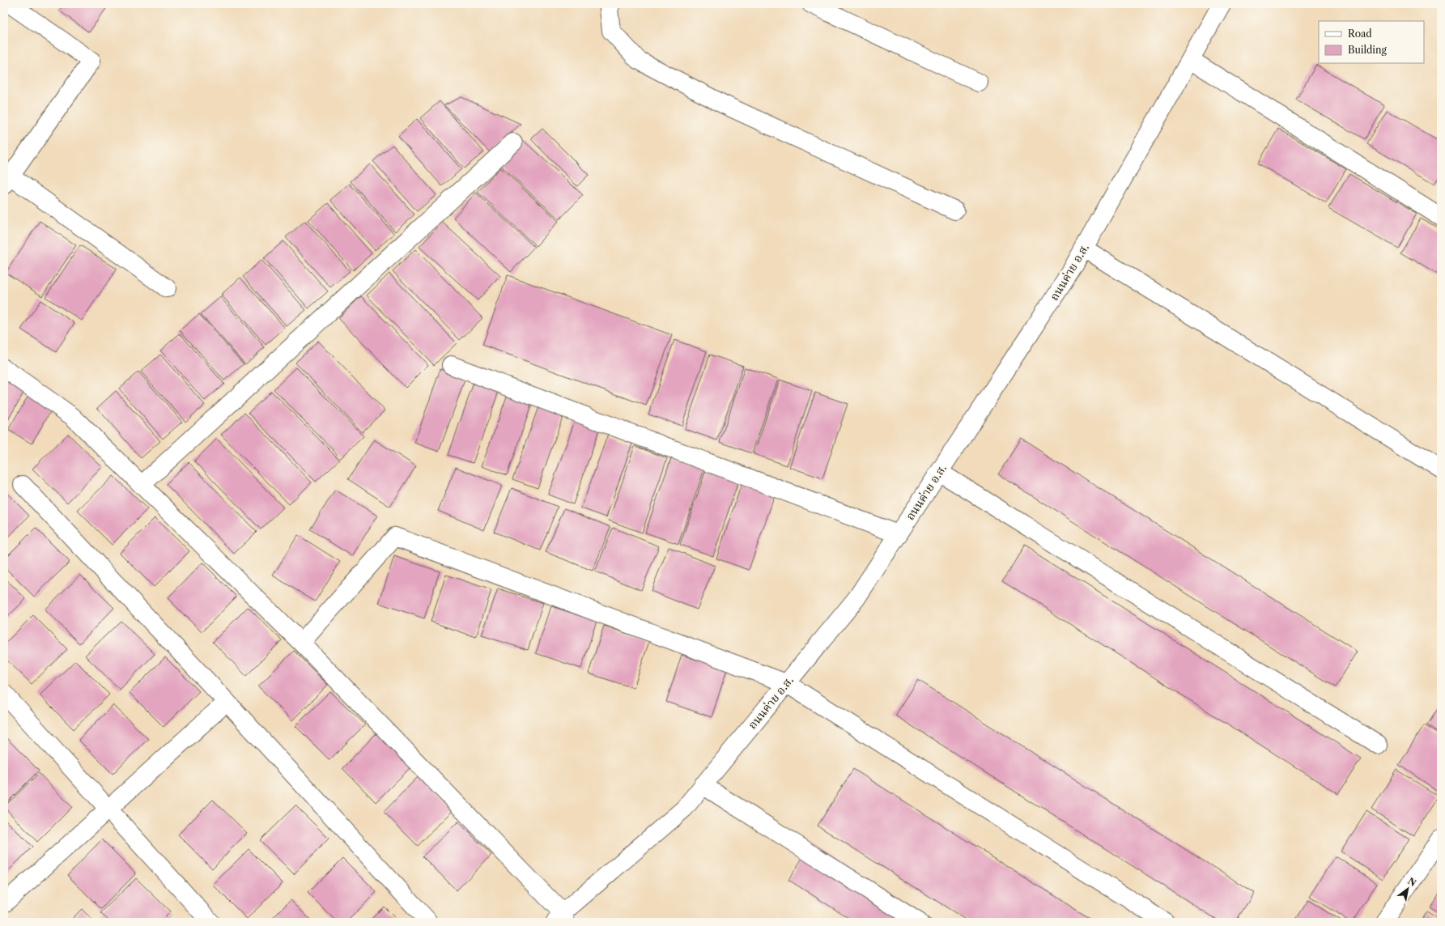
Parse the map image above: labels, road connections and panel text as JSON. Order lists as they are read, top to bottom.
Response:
{
  "streets": {
    "street": ["ถนนค่าย อ.ส."]
  },
  "legend": ["Road", "Building"],
  "north": "top right"
}
